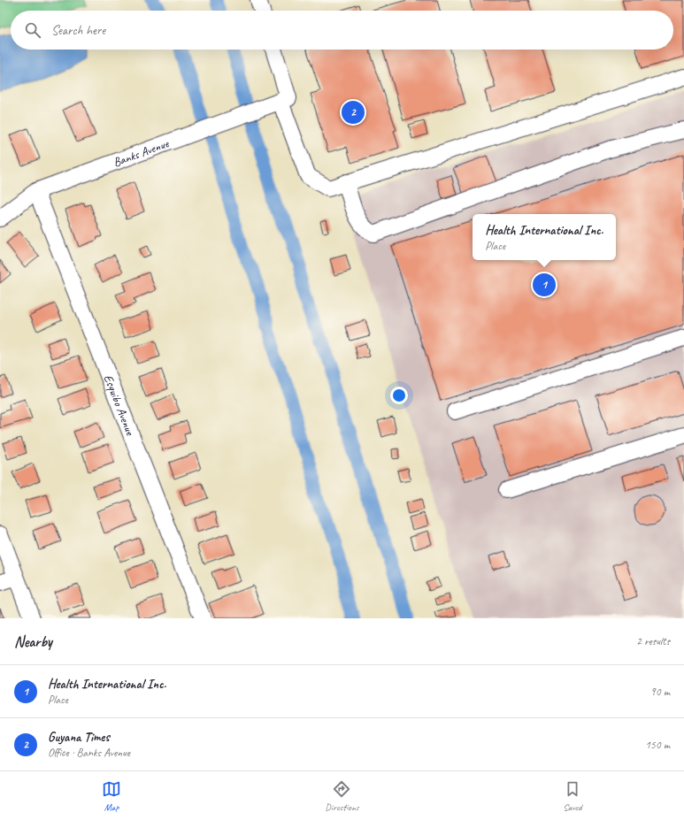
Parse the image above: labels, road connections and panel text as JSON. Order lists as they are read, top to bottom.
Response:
{
  "streets": {
    "street": ["Banks Avenue", "Esquibo Avenue"]
  },
  "crossings": [
    ["Banks Avenue", "Esquibo Avenue"]
  ],
  "page": {
    "search": "Search here",
    "pins": ["2", "1"],
    "popup": ["Health International Inc.", "Place"],
    "heading": ["Nearby", "2 results"],
    "list": [
      {
        "mark": "1",
        "name": "Health International Inc.",
        "note": "Place",
        "value": "90 m"
      },
      {
        "mark": "2",
        "name": "Guyana Times",
        "note": "Office · Banks Avenue",
        "value": "150 m"
      }
    ],
    "nav": ["Map", "Directions", "Saved"]
  }
}
